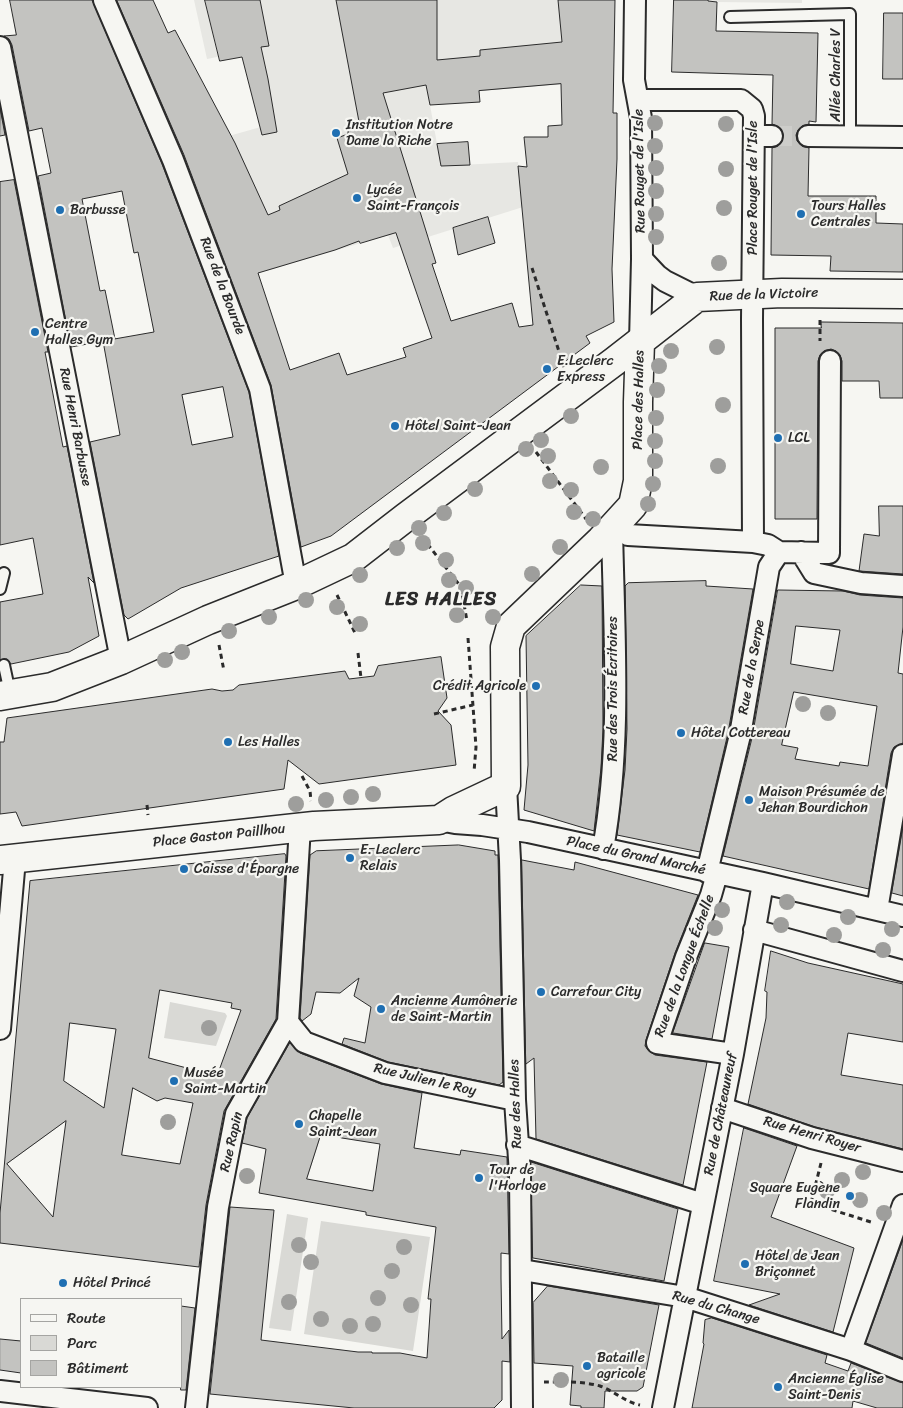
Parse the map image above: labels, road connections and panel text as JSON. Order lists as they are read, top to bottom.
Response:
{
  "streets": {
    "main road": ["Rue de la Victoire", "Place des Halles", "Place Gaston Paillhou"],
    "street": [
      "Rue Rouget de l'Isle",
      "Place Rouget de l'Isle",
      "Rue de la Bourde",
      "Rue Henri Barbusse",
      "Rue de la Serpe",
      "Rue des Trois Écritoires",
      "Place du Grand Marché",
      "Rue de la Longue Échelle",
      "Rue Julien le Roy",
      "Rue des Halles",
      "Rue de Châteauneuf",
      "Rue Henri Royer",
      "Rue Rapin",
      "Rue du Change"
    ],
    "lane": ["Allée Charles V"]
  },
  "crossings": [
    ["Rue Rouget de l'Isle", "Place Rouget de l'Isle"],
    ["Rue Rouget de l'Isle", "Rue de la Victoire"],
    ["Rue Rouget de l'Isle", "Place des Halles"],
    ["Place Rouget de l'Isle", "Rue de la Victoire"],
    ["Rue de la Bourde", "Place des Halles"],
    ["Rue de la Victoire", "Place des Halles"],
    ["Place des Halles", "Rue des Trois Écritoires"],
    ["Place des Halles", "Place Gaston Paillhou"],
    ["Place des Halles", "Place du Grand Marché"],
    ["Place des Halles", "Rue des Halles"],
    ["Rue de la Serpe", "Place du Grand Marché"],
    ["Rue de la Serpe", "Rue de la Longue Échelle"],
    ["Rue des Trois Écritoires", "Place du Grand Marché"],
    ["Place Gaston Paillhou", "Place du Grand Marché"],
    ["Place Gaston Paillhou", "Rue des Halles"],
    ["Place Gaston Paillhou", "Rue Rapin"],
    ["Place du Grand Marché", "Rue de la Longue Échelle"],
    ["Place du Grand Marché", "Rue des Halles"],
    ["Rue de la Longue Échelle", "Rue de Châteauneuf"],
    ["Rue Julien le Roy", "Rue des Halles"],
    ["Rue Julien le Roy", "Rue Rapin"],
    ["Rue des Halles", "Rue du Change"],
    ["Rue de Châteauneuf", "Rue Henri Royer"],
    ["Rue de Châteauneuf", "Rue du Change"]
  ],
  "districts": ["LES HALLES"],
  "places": [
    "Institution Notre Dame la Riche",
    "Lycée Saint-François",
    "Barbusse",
    "Tours Halles Centrales",
    "Centre Halles Gym",
    "E.Leclerc Express",
    "Hôtel Saint-Jean",
    "LCL",
    "Crédit Agricole",
    "Hôtel Cottereau",
    "Les Halles",
    "Maison Présumée de Jehan Bourdichon",
    "E. Leclerc Relais",
    "Caisse d'Épargne",
    "Carrefour City",
    "Ancienne Aumônerie de Saint-Martin",
    "Musée Saint-Martin",
    "Chapelle Saint-Jean",
    "Tour de l'Horloge",
    "Square Eugène Flandin",
    "Hôtel de Jean Briçonnet",
    "Hôtel Princé",
    "Bataille agricole",
    "Ancienne Église Saint-Denis"
  ],
  "legend": ["Route", "Parc", "Bâtiment"]
}
